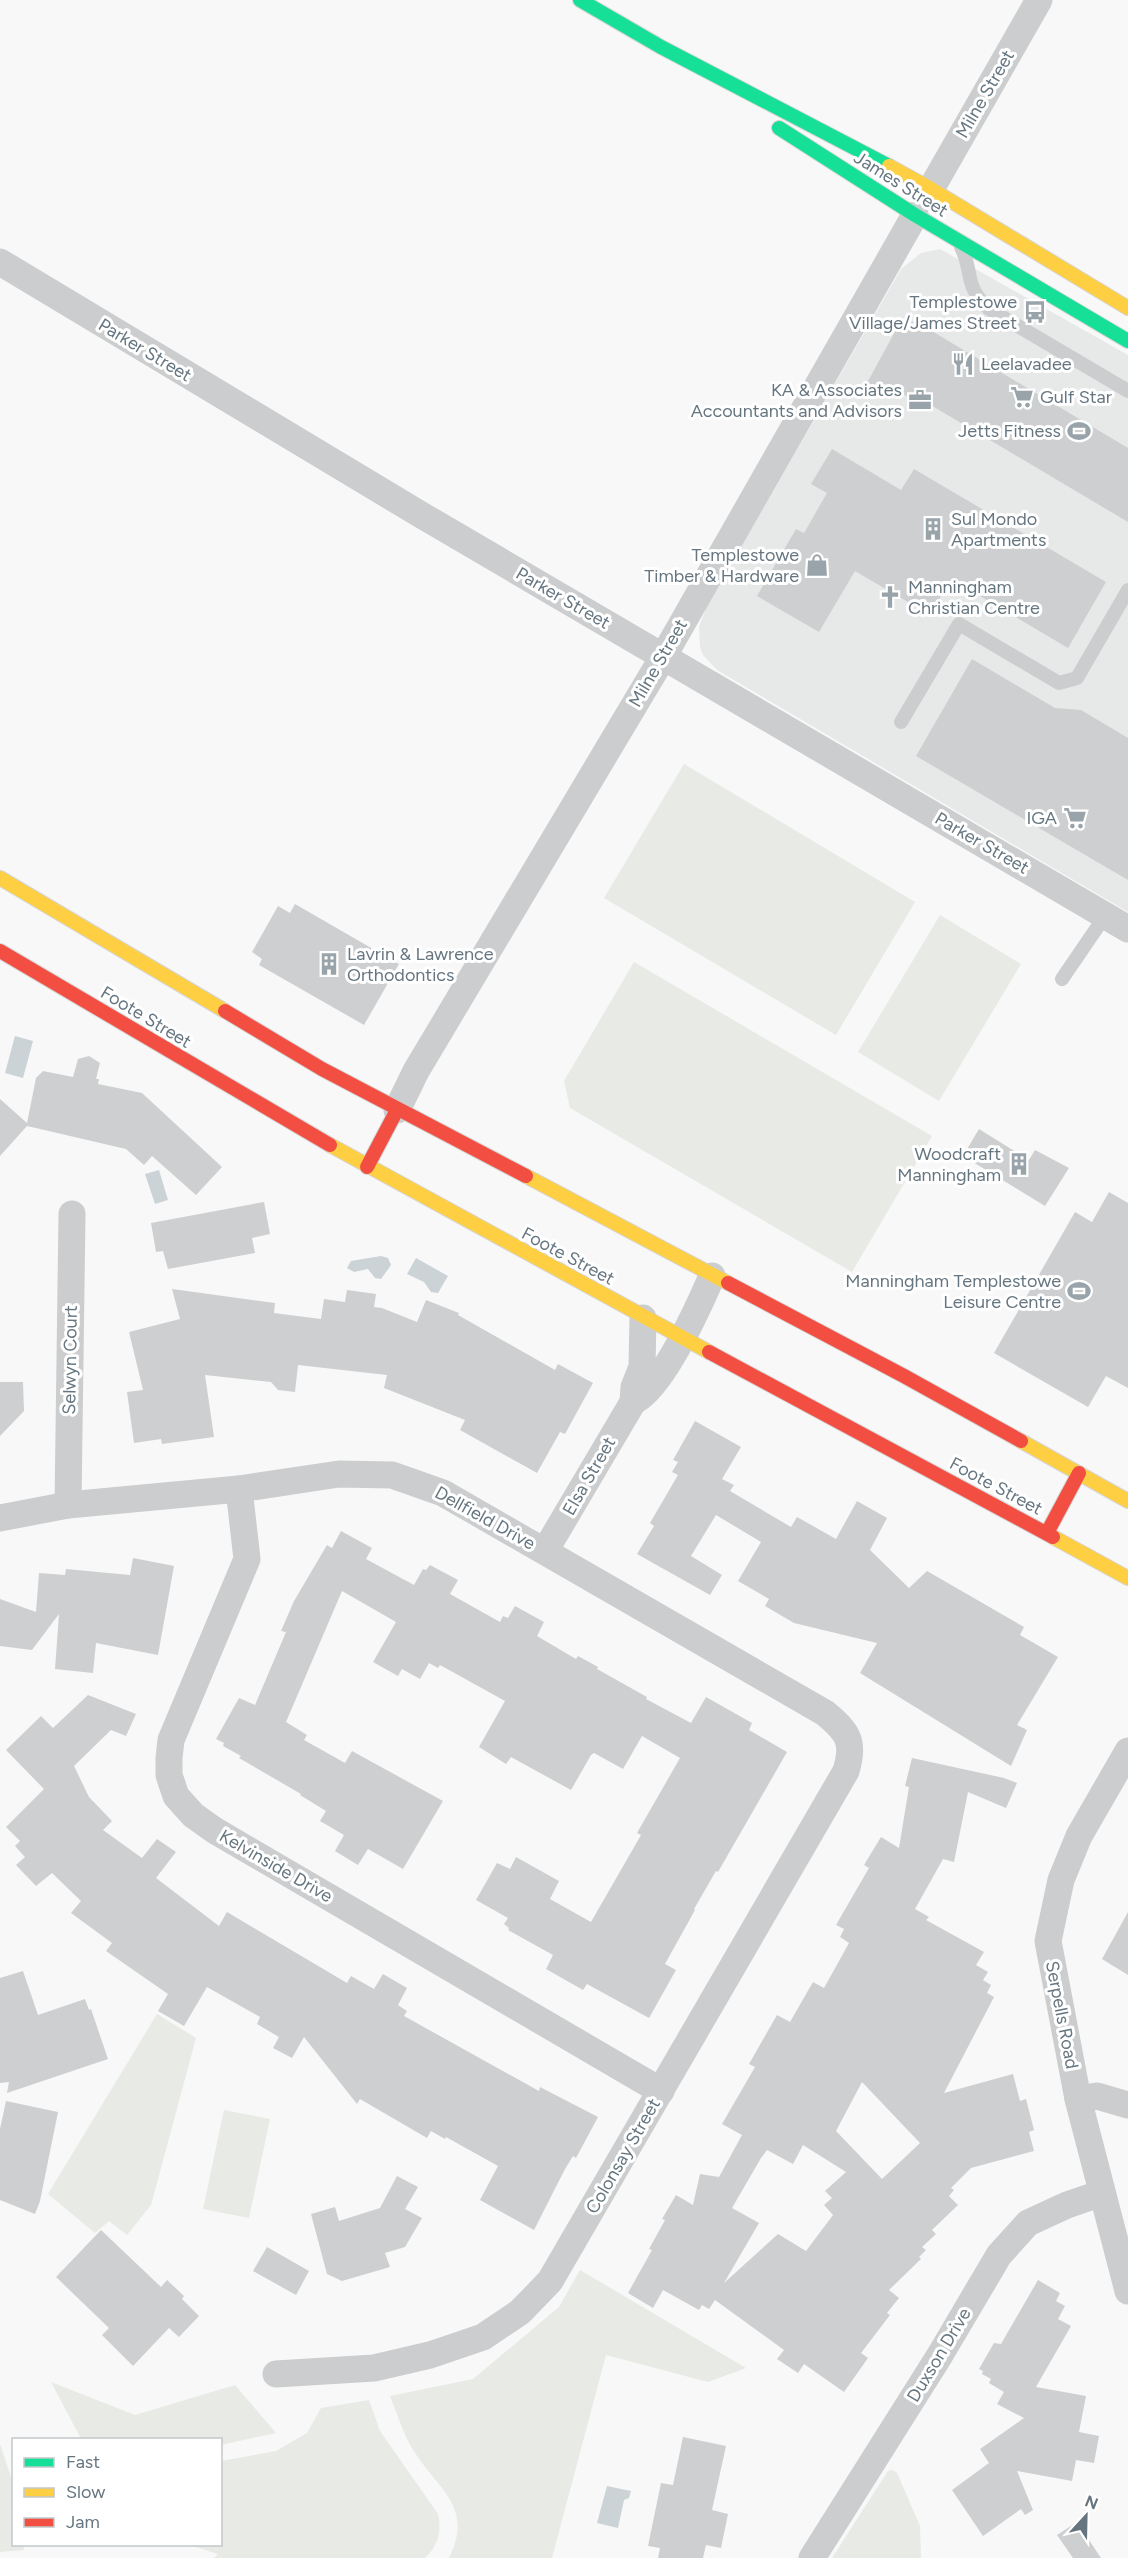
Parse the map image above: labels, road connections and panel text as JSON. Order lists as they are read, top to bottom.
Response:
{
  "streets": {
    "main road": ["James Street", "Foote Street"],
    "street": [
      "Milne Street",
      "Parker Street",
      "Selwyn Court",
      "Elsa Street",
      "Dellfield Drive",
      "Kelvinside Drive",
      "Serpells Road",
      "Colonsay Street",
      "Duxson Drive"
    ]
  },
  "crossings": [
    ["Milne Street", "James Street"],
    ["Milne Street", "Parker Street"],
    ["Foote Street", "Elsa Street"],
    ["Selwyn Court", "Dellfield Drive"],
    ["Elsa Street", "Dellfield Drive"],
    ["Dellfield Drive", "Kelvinside Drive"],
    ["Dellfield Drive", "Colonsay Street"],
    ["Kelvinside Drive", "Colonsay Street"],
    ["Serpells Road", "Duxson Drive"]
  ],
  "places": {
    "bus stop": ["Templestowe Village/James Street"],
    "restaurant": ["Leelavadee"],
    "supermarket": ["Gulf Star", "IGA"],
    "office": ["KA & Associates Accountants and Advisors"],
    "sports": ["Jetts Fitness", "Manningham Templestowe Leisure Centre"],
    "building": ["Sul Mondo Apartments", "Lavrin & Lawrence Orthodontics", "Woodcraft Manningham"],
    "shop": ["Templestowe Timber & Hardware"],
    "church": ["Manningham Christian Centre"]
  },
  "legend": ["Fast", "Slow", "Jam"],
  "north": "top"
}
